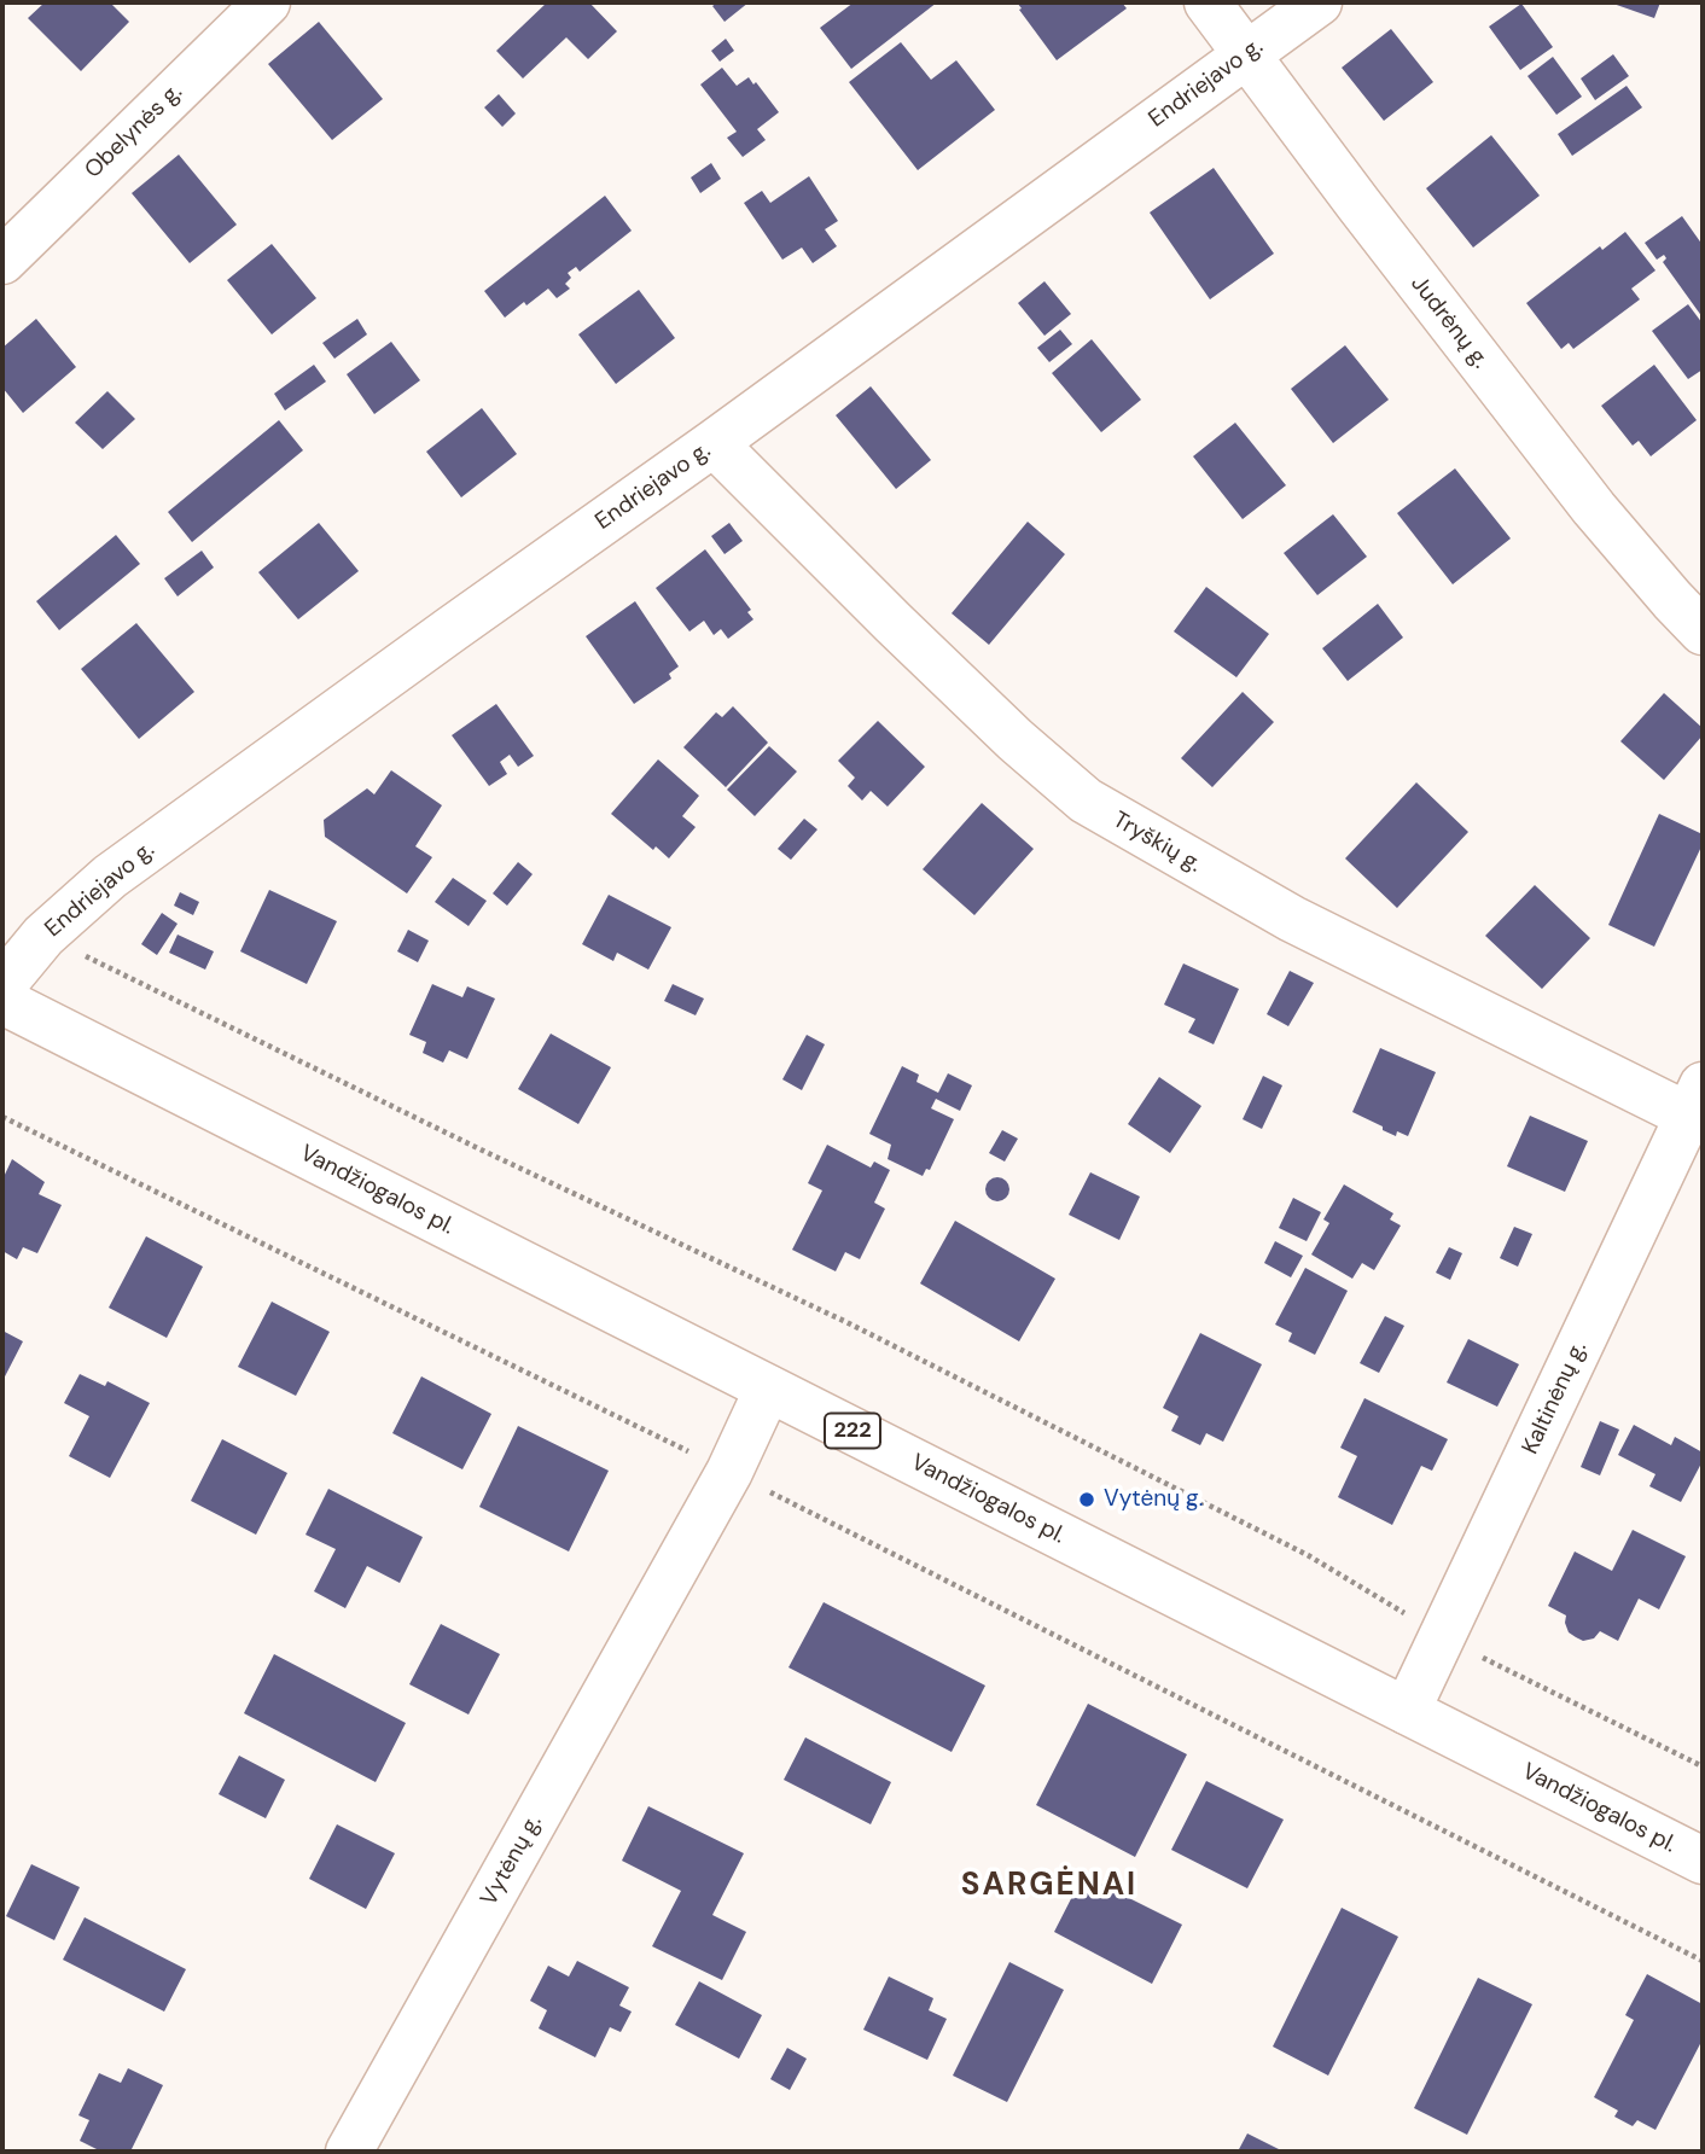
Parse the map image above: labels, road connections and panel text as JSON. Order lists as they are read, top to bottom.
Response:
{
  "streets": {
    "street": [
      "Endriejavo g.",
      "Obelynės g.",
      "Judrėnų g.",
      "Tryškių g.",
      "Vandžiogalos pl.",
      "Kaltinėnų g.",
      "222",
      "Vytėnų g."
    ]
  },
  "crossings": [
    ["Endriejavo g.", "Judrėnų g."],
    ["Endriejavo g.", "Tryškių g."],
    ["Tryškių g.", "Kaltinėnų g."],
    ["Vandžiogalos pl.", "Kaltinėnų g."],
    ["Vandžiogalos pl.", "Vytėnų g."]
  ],
  "districts": ["SARGĖNAI"],
  "places": ["Vytėnų g."]
}
